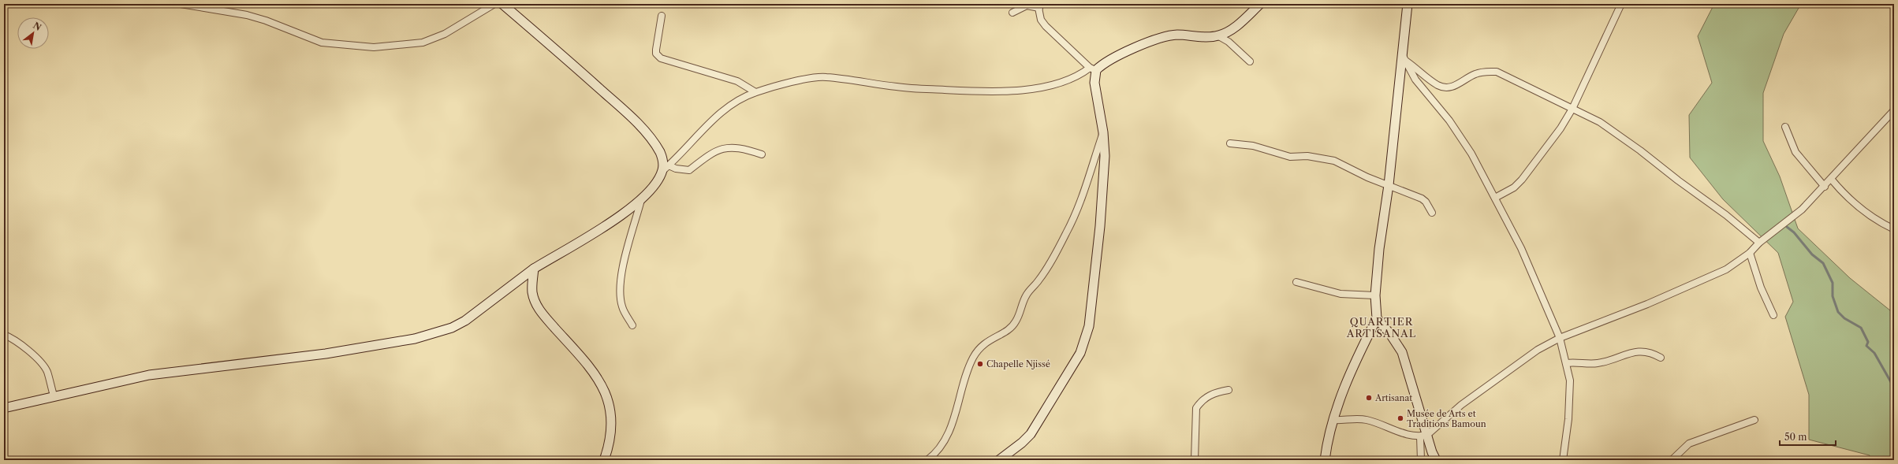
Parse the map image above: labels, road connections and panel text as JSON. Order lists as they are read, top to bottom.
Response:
{
  "districts": ["QUARTIER ARTISANAL"],
  "places": ["Chapelle Njissé", "Artisanat", "Musée de Arts et Traditions Bamoun"],
  "scale_bar": "50 m",
  "north": "top right"
}
